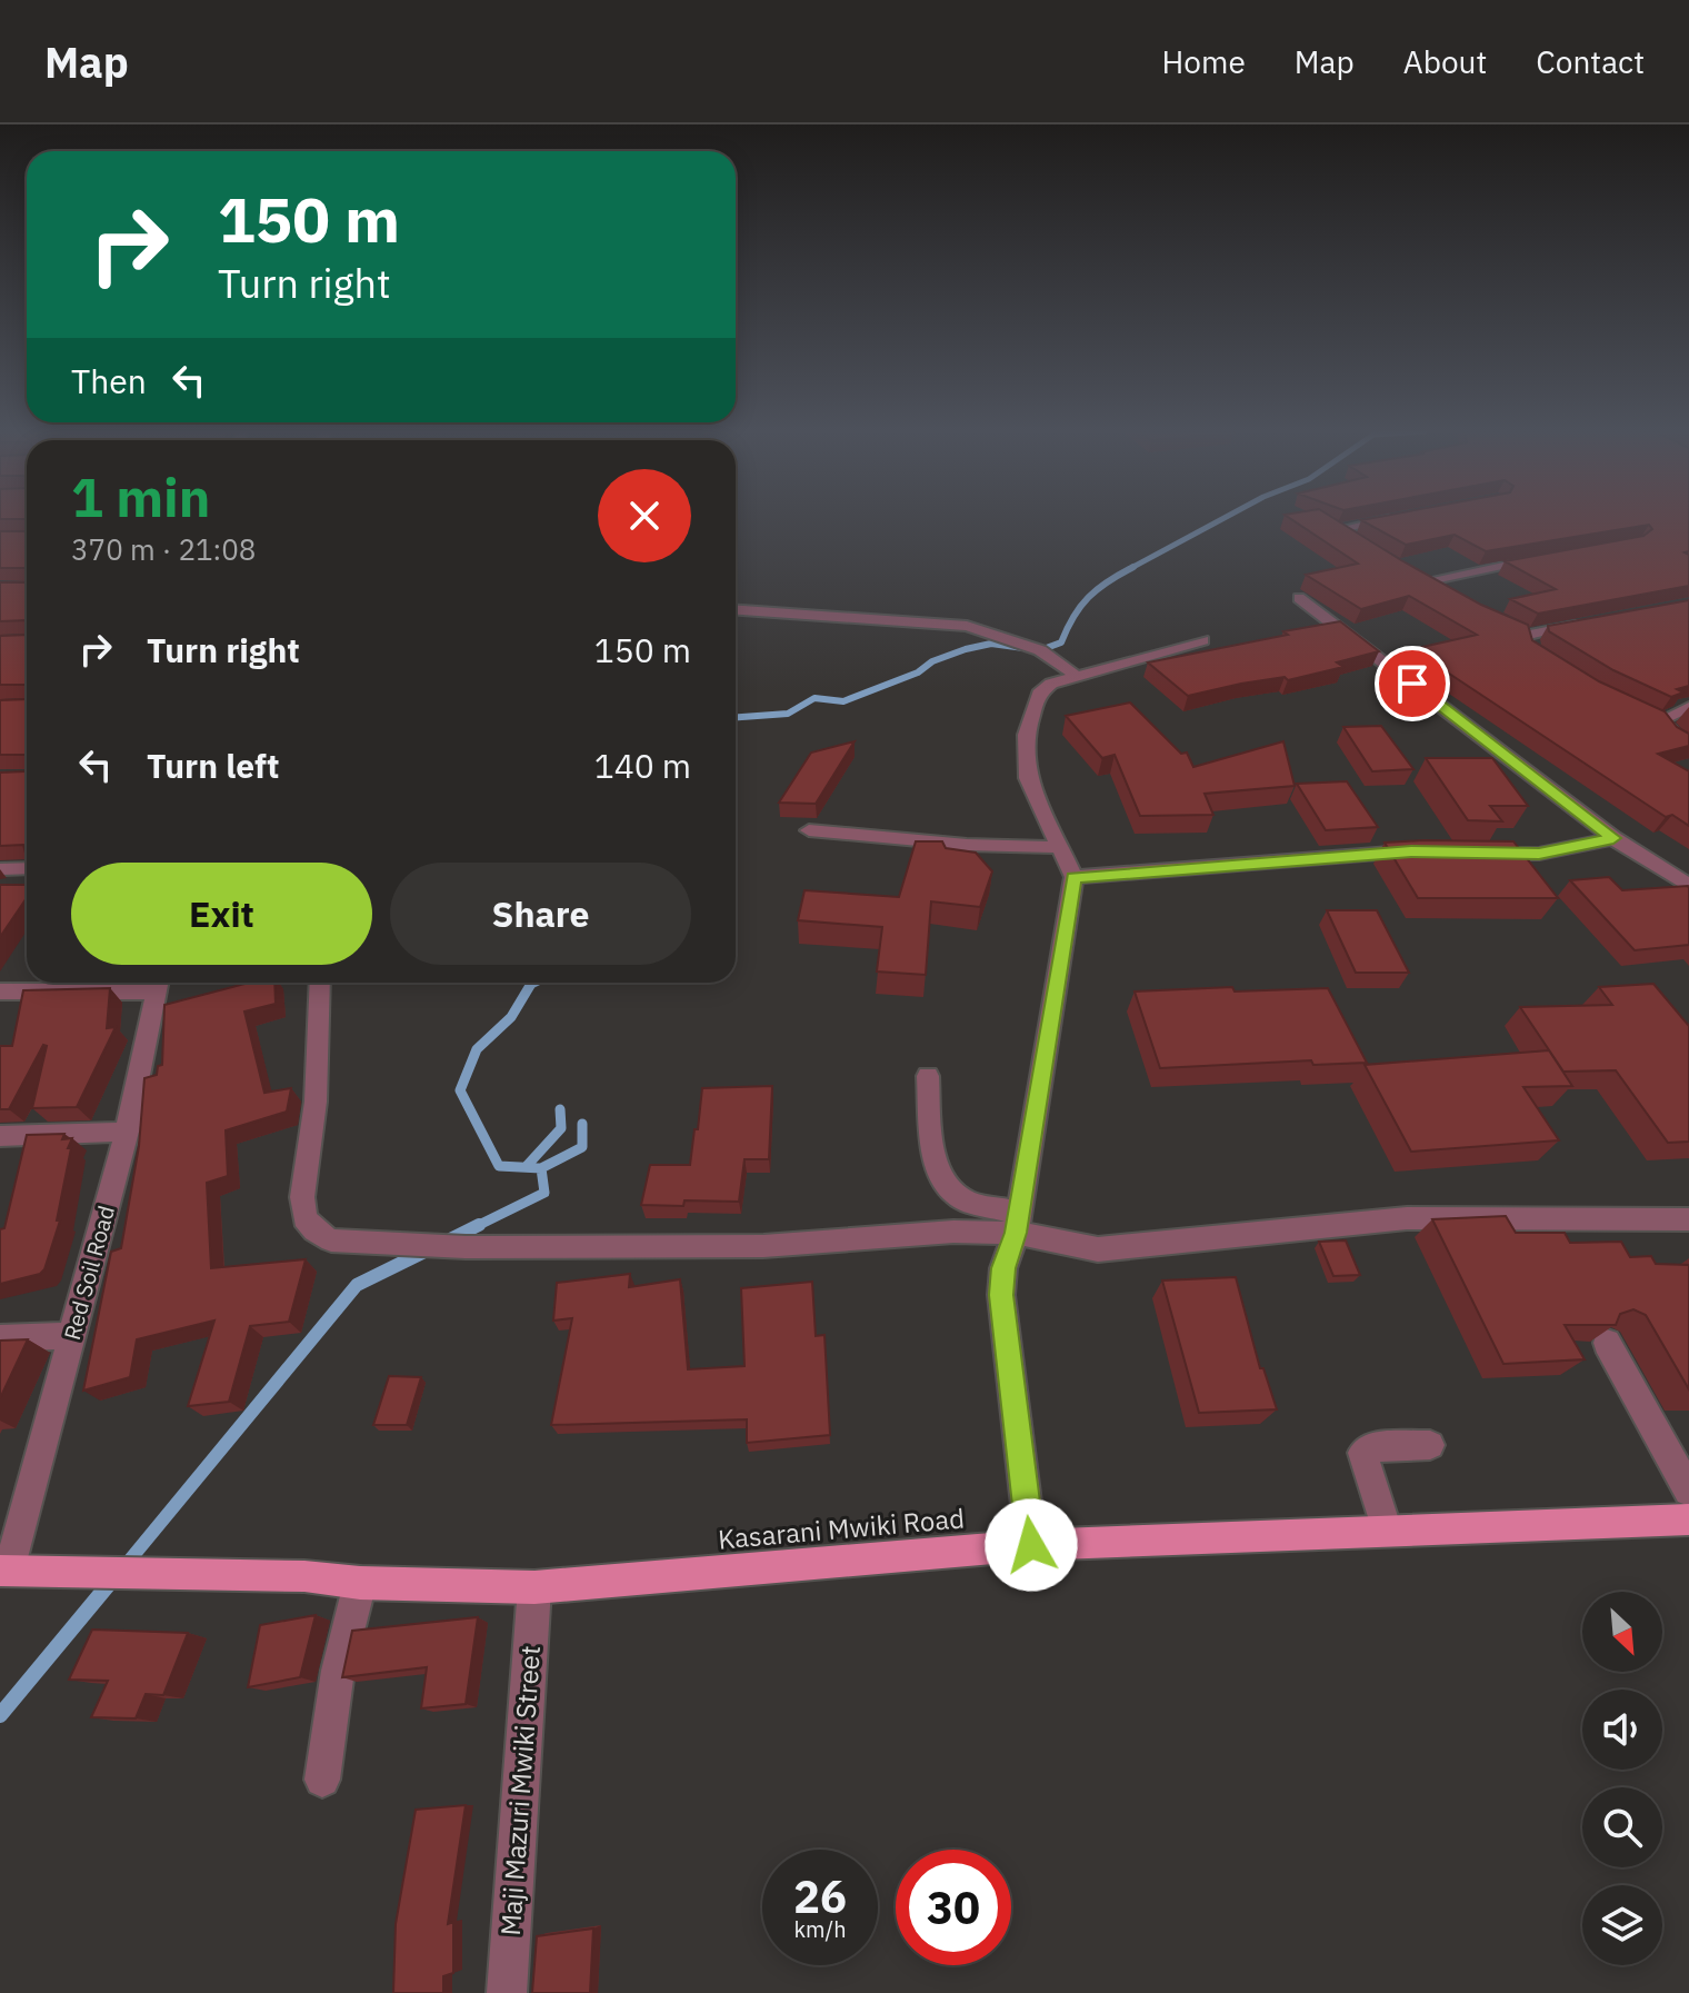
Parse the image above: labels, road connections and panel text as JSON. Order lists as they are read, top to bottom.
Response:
{
  "streets": {
    "main road": ["Kasarani Mwiki Road"],
    "street": ["Red Soil Road", "Maji Mazuri Mwiki Street"]
  },
  "crossings": [
    ["Red Soil Road", "Kasarani Mwiki Road"],
    ["Kasarani Mwiki Road", "Maji Mazuri Mwiki Street"]
  ],
  "north": "bottom right",
  "page": {
    "header": "Map",
    "nav": [
      "Home",
      "Map",
      "About",
      "Contact"
    ],
    "turn": ["150 m", "Turn right"],
    "then": "Then",
    "heading": ["1 min", "370 m · 21:08"],
    "list": [
      {
        "name": "Turn right",
        "value": "150 m"
      },
      {
        "name": "Turn left",
        "value": "140 m"
      }
    ],
    "buttons": ["Exit", "Share"],
    "speed": "26 km/h",
    "limit": "30"
  }
}
